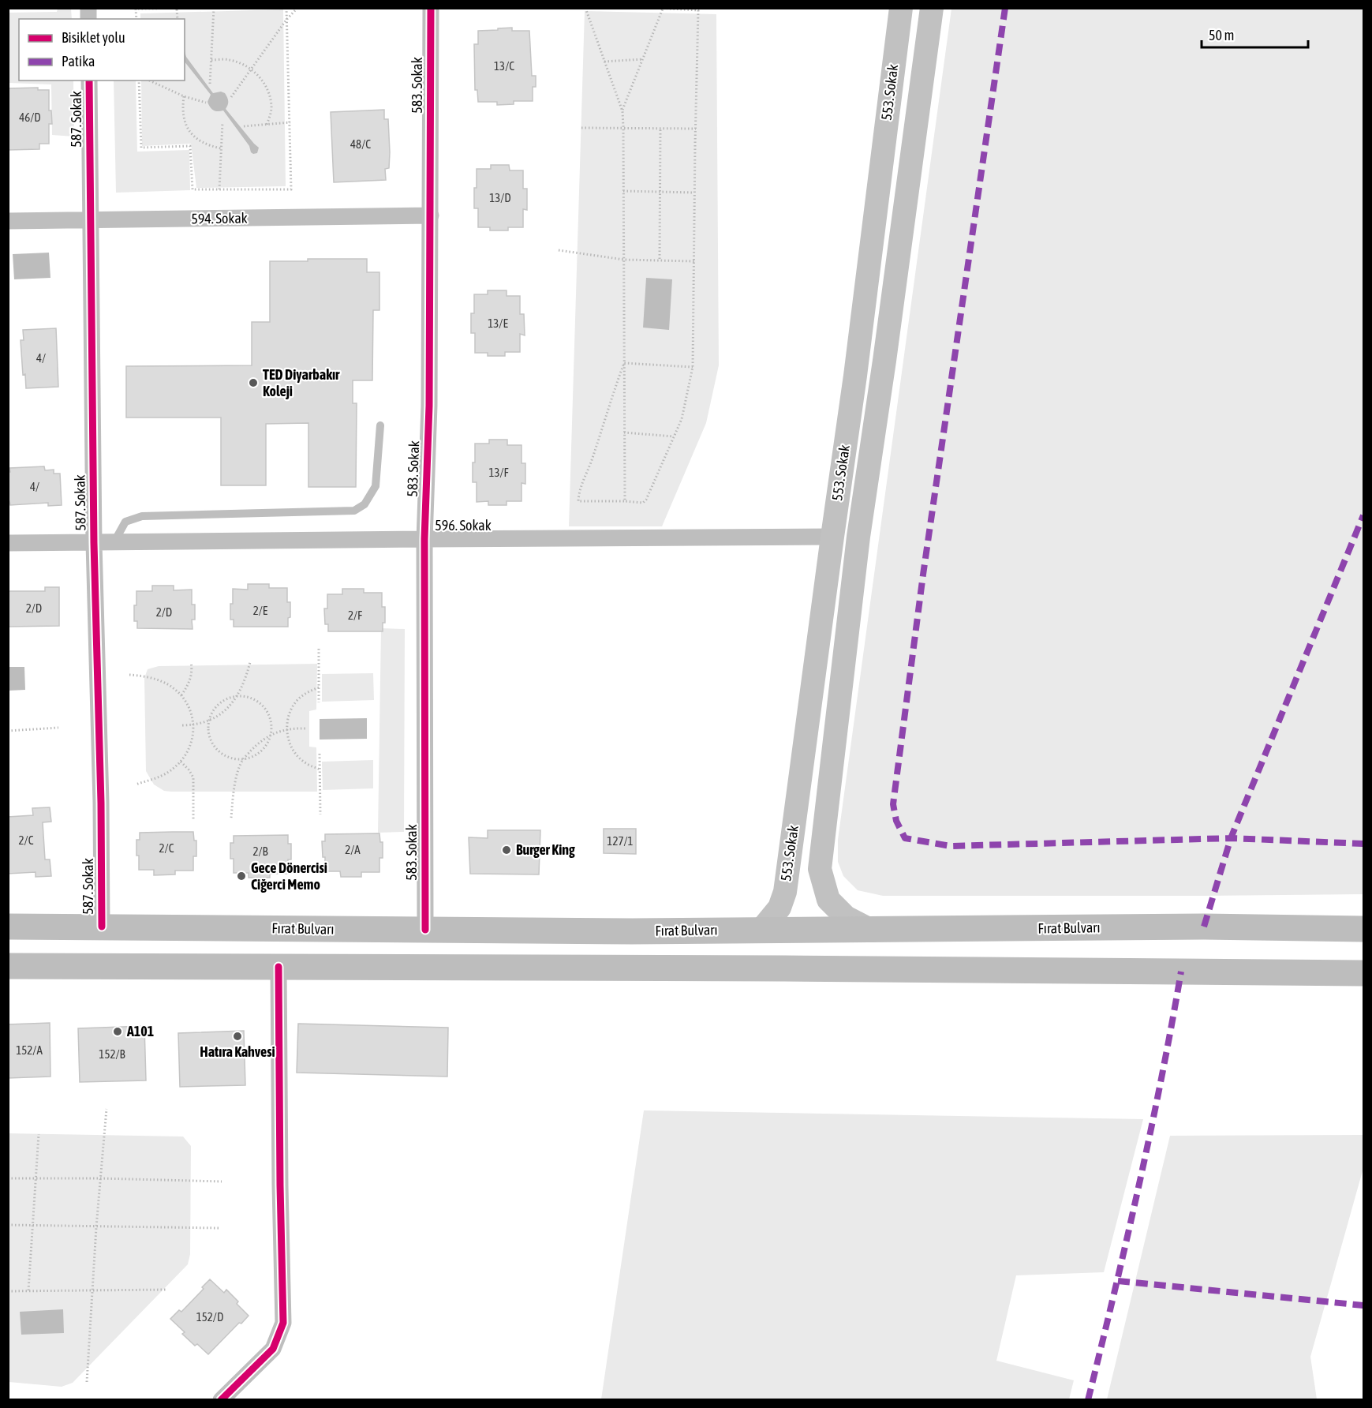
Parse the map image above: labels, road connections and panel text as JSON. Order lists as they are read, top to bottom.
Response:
{
  "streets": {
    "main road": ["553. Sokak", "Fırat Bulvarı"],
    "street": [
      "583. Sokak",
      "587. Sokak",
      "594. Sokak",
      "596. Sokak"
    ]
  },
  "crossings": [
    ["583. Sokak", "594. Sokak"],
    ["583. Sokak", "596. Sokak"],
    ["583. Sokak", "Fırat Bulvarı"],
    ["553. Sokak", "596. Sokak"],
    ["553. Sokak", "Fırat Bulvarı"],
    ["587. Sokak", "594. Sokak"],
    ["587. Sokak", "596. Sokak"],
    ["587. Sokak", "Fırat Bulvarı"]
  ],
  "places": [
    "TED Diyarbakır Koleji",
    "Burger King",
    "Gece Dönercisi Ciğerci Memo",
    "A101",
    "Hatıra Kahvesi"
  ],
  "house_numbers": [
    "13/C",
    "46/D",
    "48/C",
    "13/D",
    "13/E",
    "4/",
    "13/F",
    "4/",
    "2/D",
    "2/E",
    "2/D",
    "2/F",
    "2/C",
    "127/1",
    "2/C",
    "2/A",
    "2/B",
    "152/A",
    "152/B",
    "152/D"
  ],
  "legend": ["Bisiklet yolu", "Patika"],
  "scale_bar": "50 m"
}
